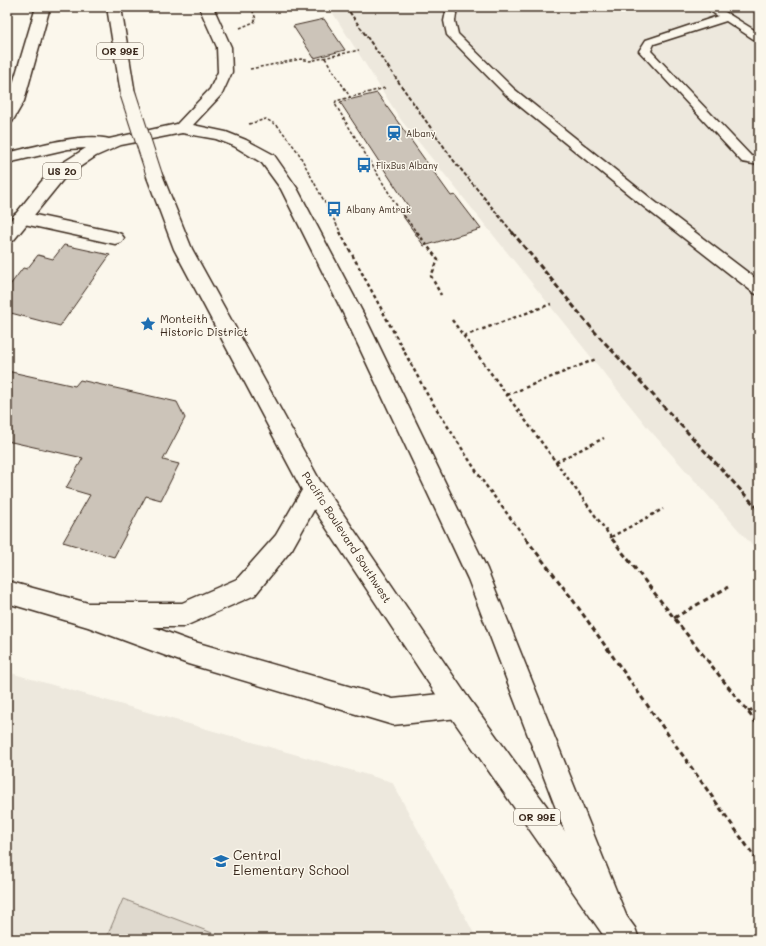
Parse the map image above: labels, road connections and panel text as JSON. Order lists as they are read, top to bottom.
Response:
{
  "streets": {
    "main road": ["OR 99E", "US 20", "Pacific Boulevard Southwest"]
  },
  "places": {
    "station": ["Albany"],
    "bus stop": ["FlixBus Albany", "Albany Amtrak"],
    "place": ["Monteith Historic District"],
    "school or university": ["Central Elementary School"]
  }
}
